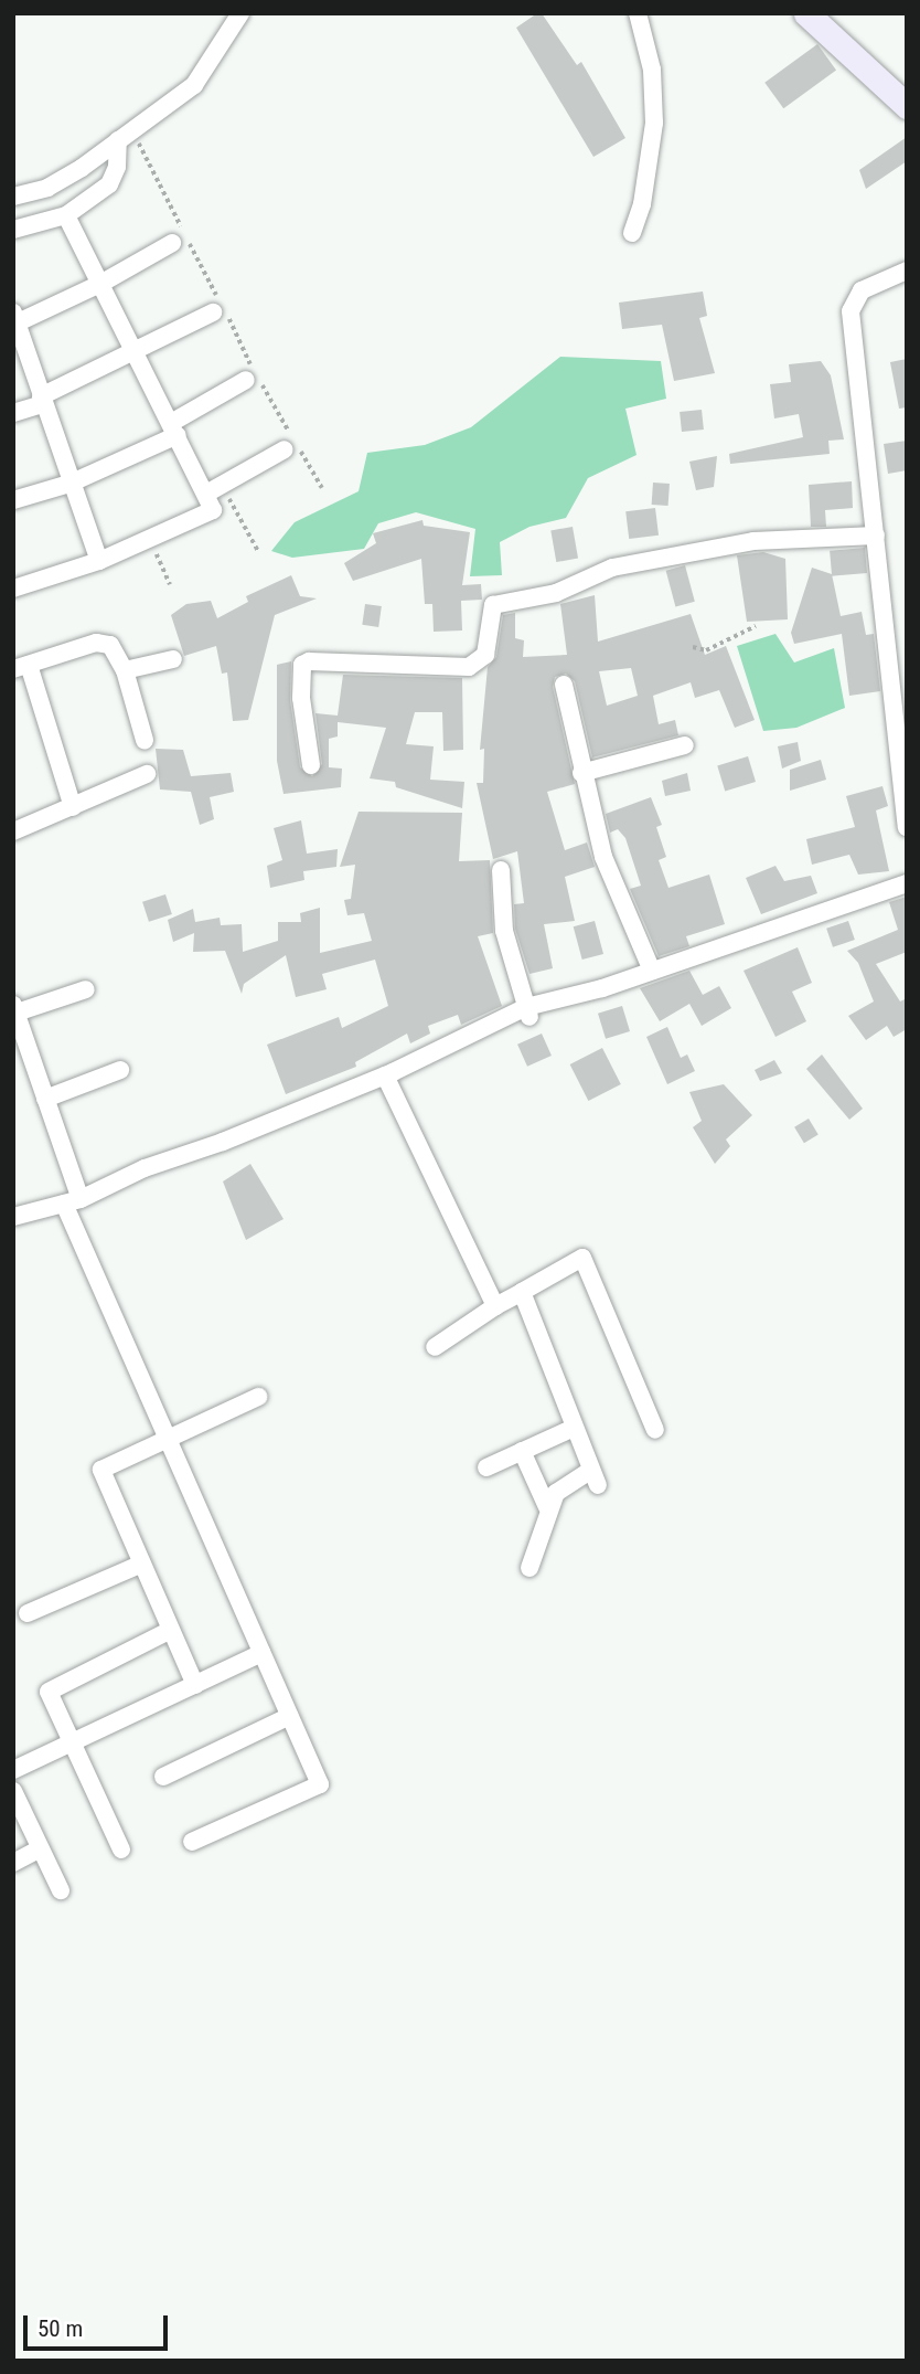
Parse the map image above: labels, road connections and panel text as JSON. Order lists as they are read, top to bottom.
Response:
{
  "scale_bar": "50 m"
}
